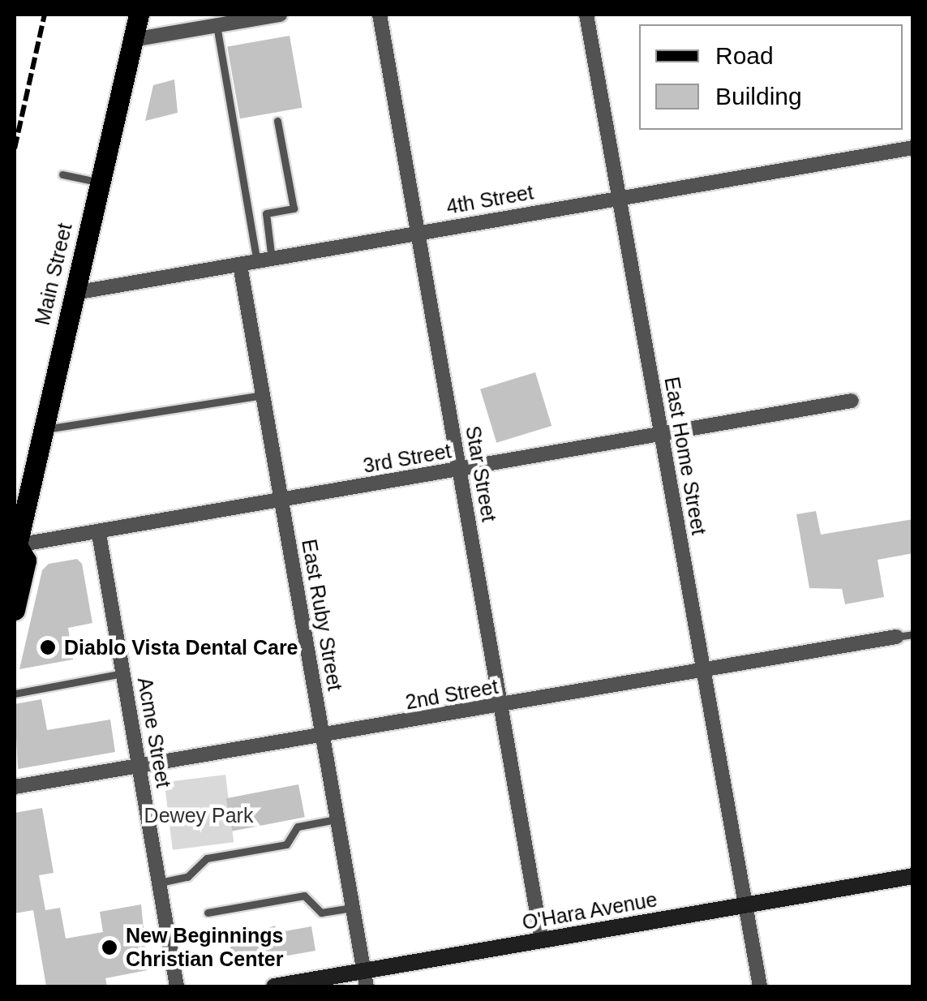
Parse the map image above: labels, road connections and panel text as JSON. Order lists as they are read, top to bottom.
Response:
{
  "streets": {
    "main road": ["Main Street", "O'Hara Avenue"],
    "street": [
      "4th Street",
      "East Home Street",
      "3rd Street",
      "Star Street",
      "East Ruby Street",
      "2nd Street",
      "Acme Street"
    ]
  },
  "crossings": [
    ["4th Street", "Main Street"],
    ["4th Street", "East Home Street"],
    ["4th Street", "Star Street"],
    ["4th Street", "East Ruby Street"],
    ["Main Street", "3rd Street"],
    ["East Home Street", "3rd Street"],
    ["East Home Street", "2nd Street"],
    ["East Home Street", "O'Hara Avenue"],
    ["3rd Street", "Star Street"],
    ["3rd Street", "East Ruby Street"],
    ["3rd Street", "Acme Street"],
    ["Star Street", "2nd Street"],
    ["Star Street", "O'Hara Avenue"],
    ["East Ruby Street", "2nd Street"],
    ["East Ruby Street", "O'Hara Avenue"],
    ["2nd Street", "Acme Street"]
  ],
  "parks": ["Dewey Park"],
  "places": ["Diablo Vista Dental Care", "New Beginnings Christian Center"],
  "legend": ["Road", "Building"]
}
